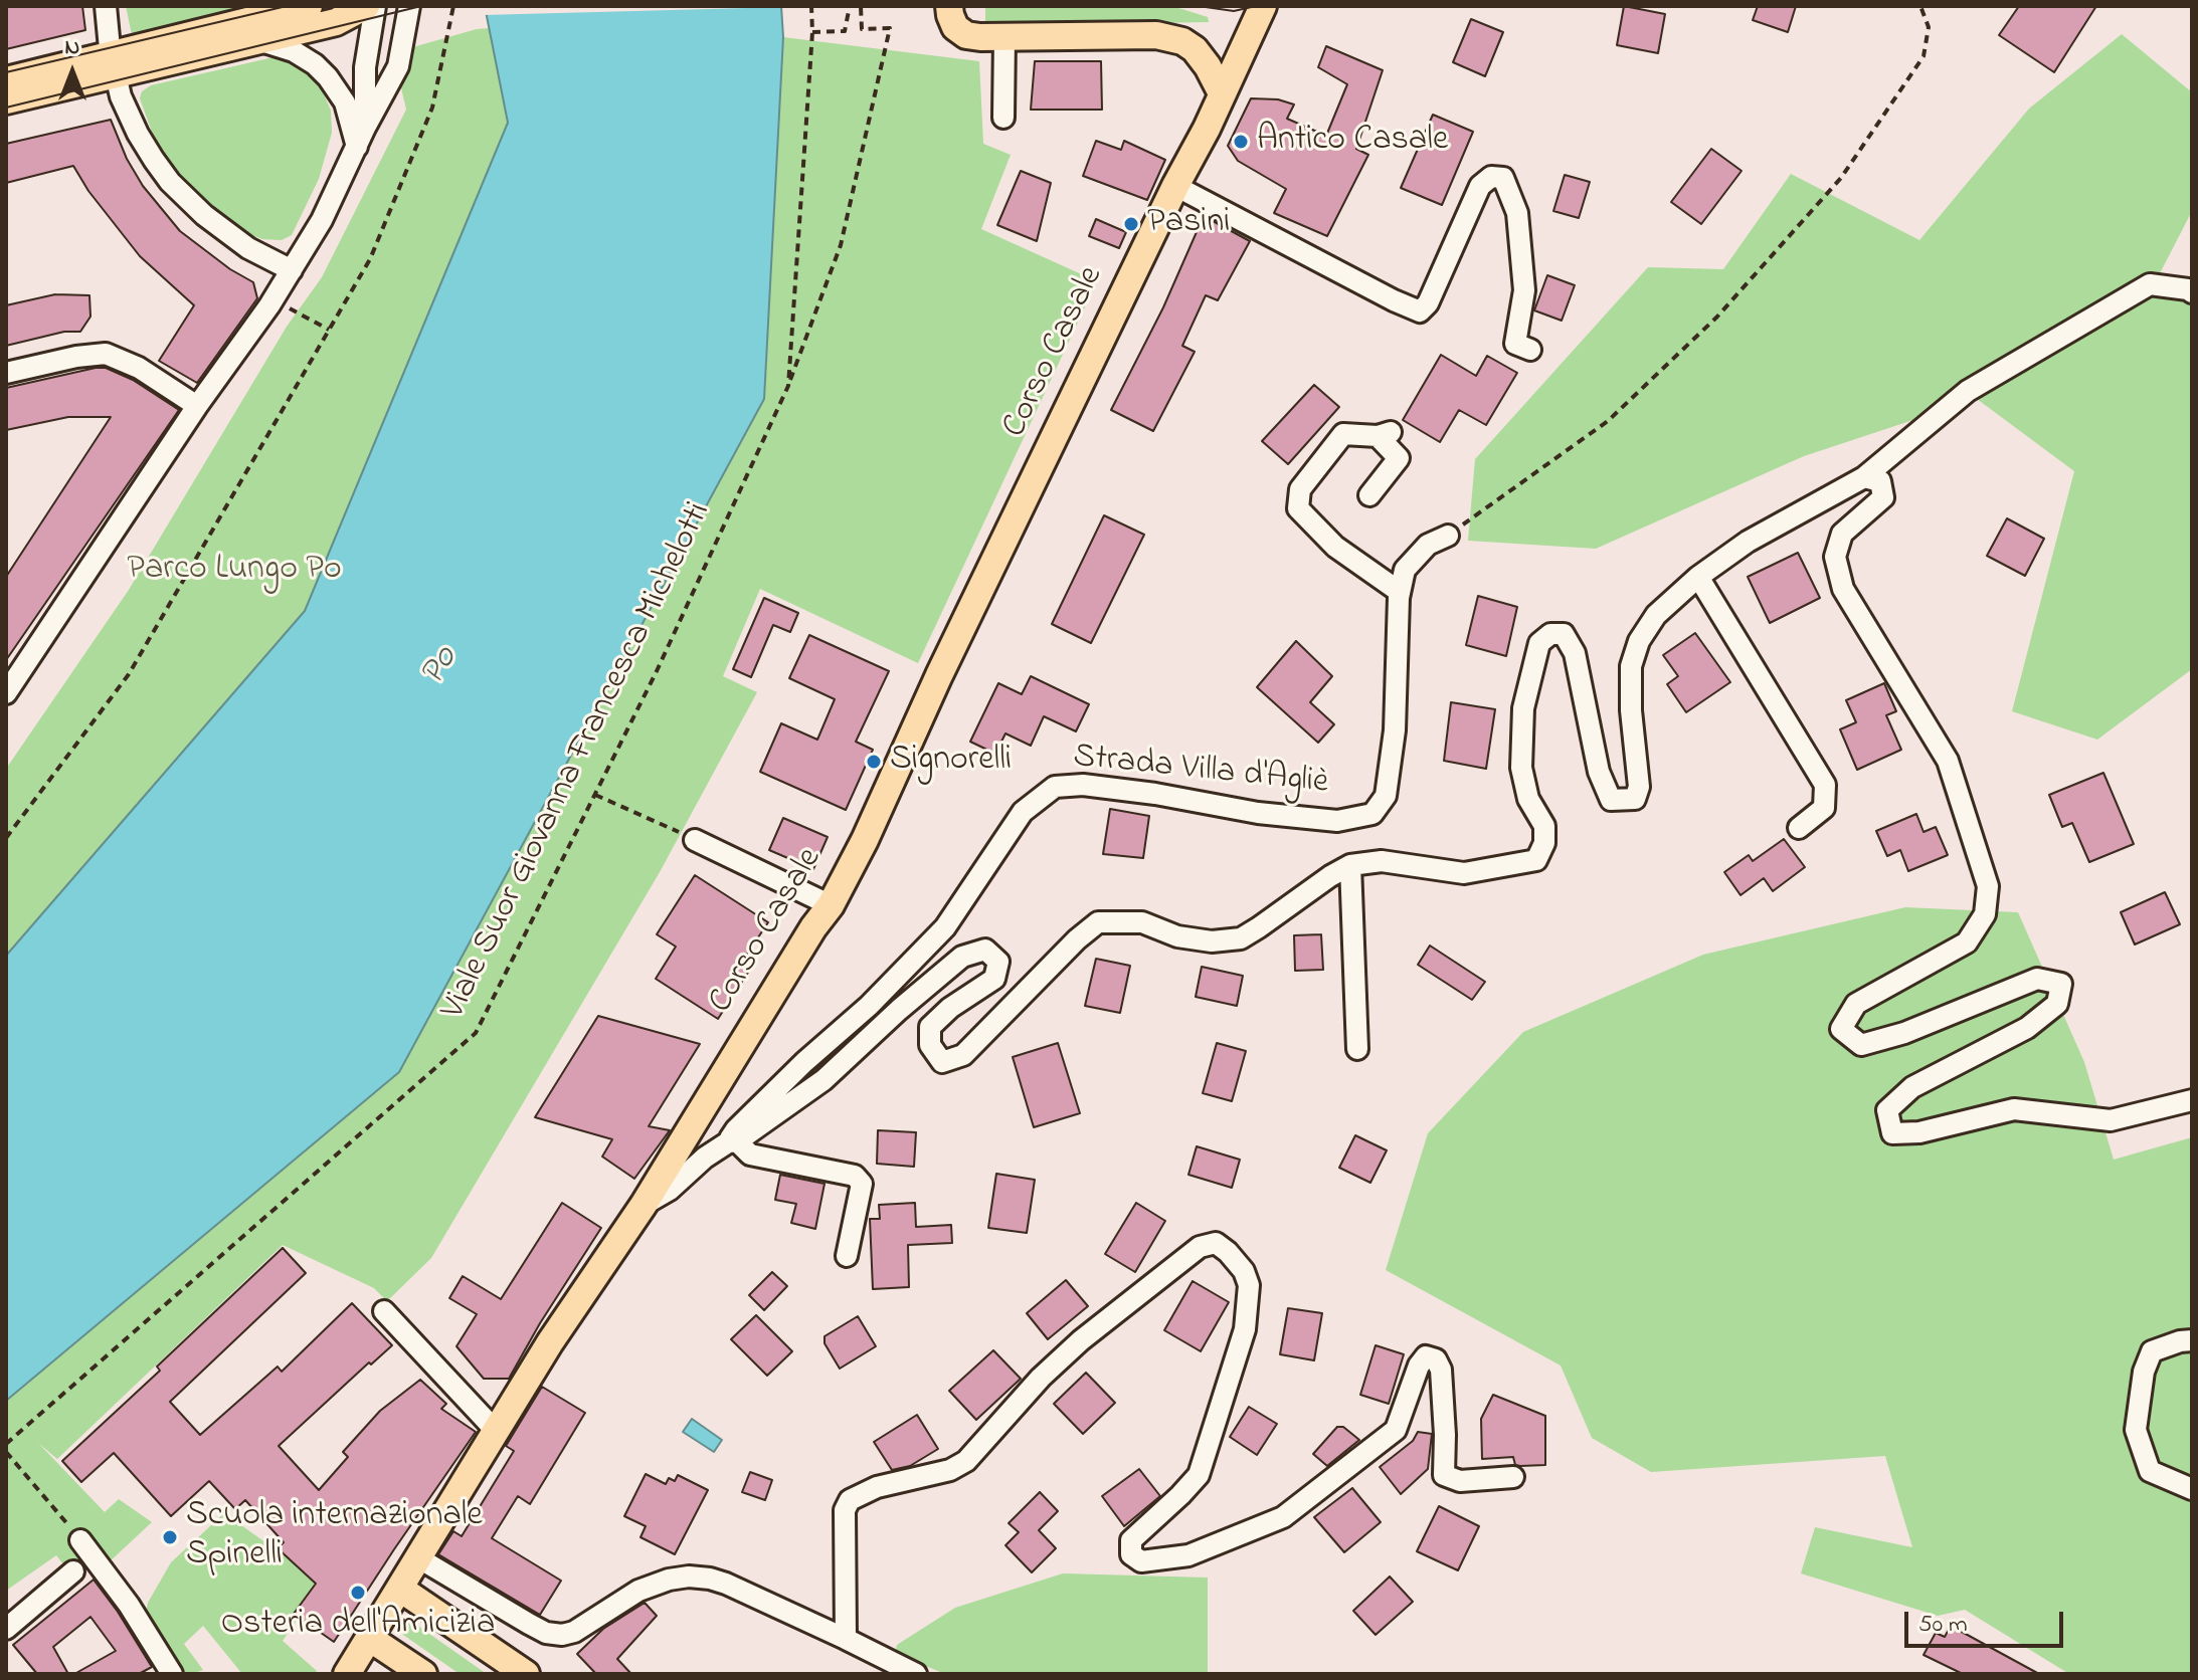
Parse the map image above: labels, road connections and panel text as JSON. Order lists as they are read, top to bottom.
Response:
{
  "streets": {
    "main road": ["Corso Casale"],
    "street": ["Strada Villa d'Agliè"],
    "path": ["Viale Suor Giovanna Francesca Michelotti"]
  },
  "water": ["Po"],
  "parks": ["Parco Lungo Po"],
  "places": [
    "Antico Casale",
    "Pasini",
    "Signorelli",
    "Scuola internazionale Spinelli",
    "Osteria dell'Amicizia"
  ],
  "scale_bar": "50 m",
  "north": "top"
}
